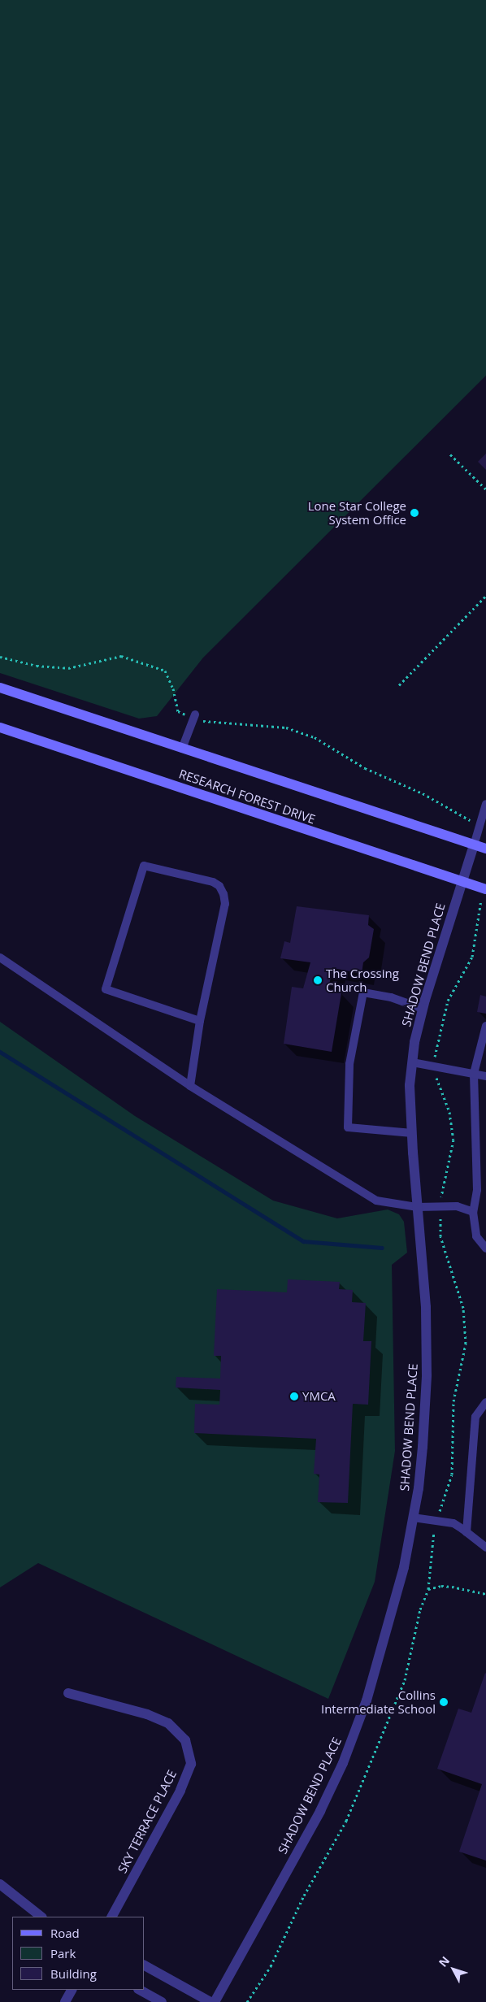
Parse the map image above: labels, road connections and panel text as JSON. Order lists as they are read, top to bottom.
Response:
{
  "streets": {
    "main road": ["RESEARCH FOREST DRIVE"],
    "street": ["SHADOW BEND PLACE", "SKY TERRACE PLACE"]
  },
  "crossings": [
    ["RESEARCH FOREST DRIVE", "SHADOW BEND PLACE"]
  ],
  "places": [
    "Lone Star College System Office",
    "The Crossing Church",
    "YMCA",
    "Collins Intermediate School"
  ],
  "legend": ["Road", "Park", "Building"],
  "north": "top left"
}
